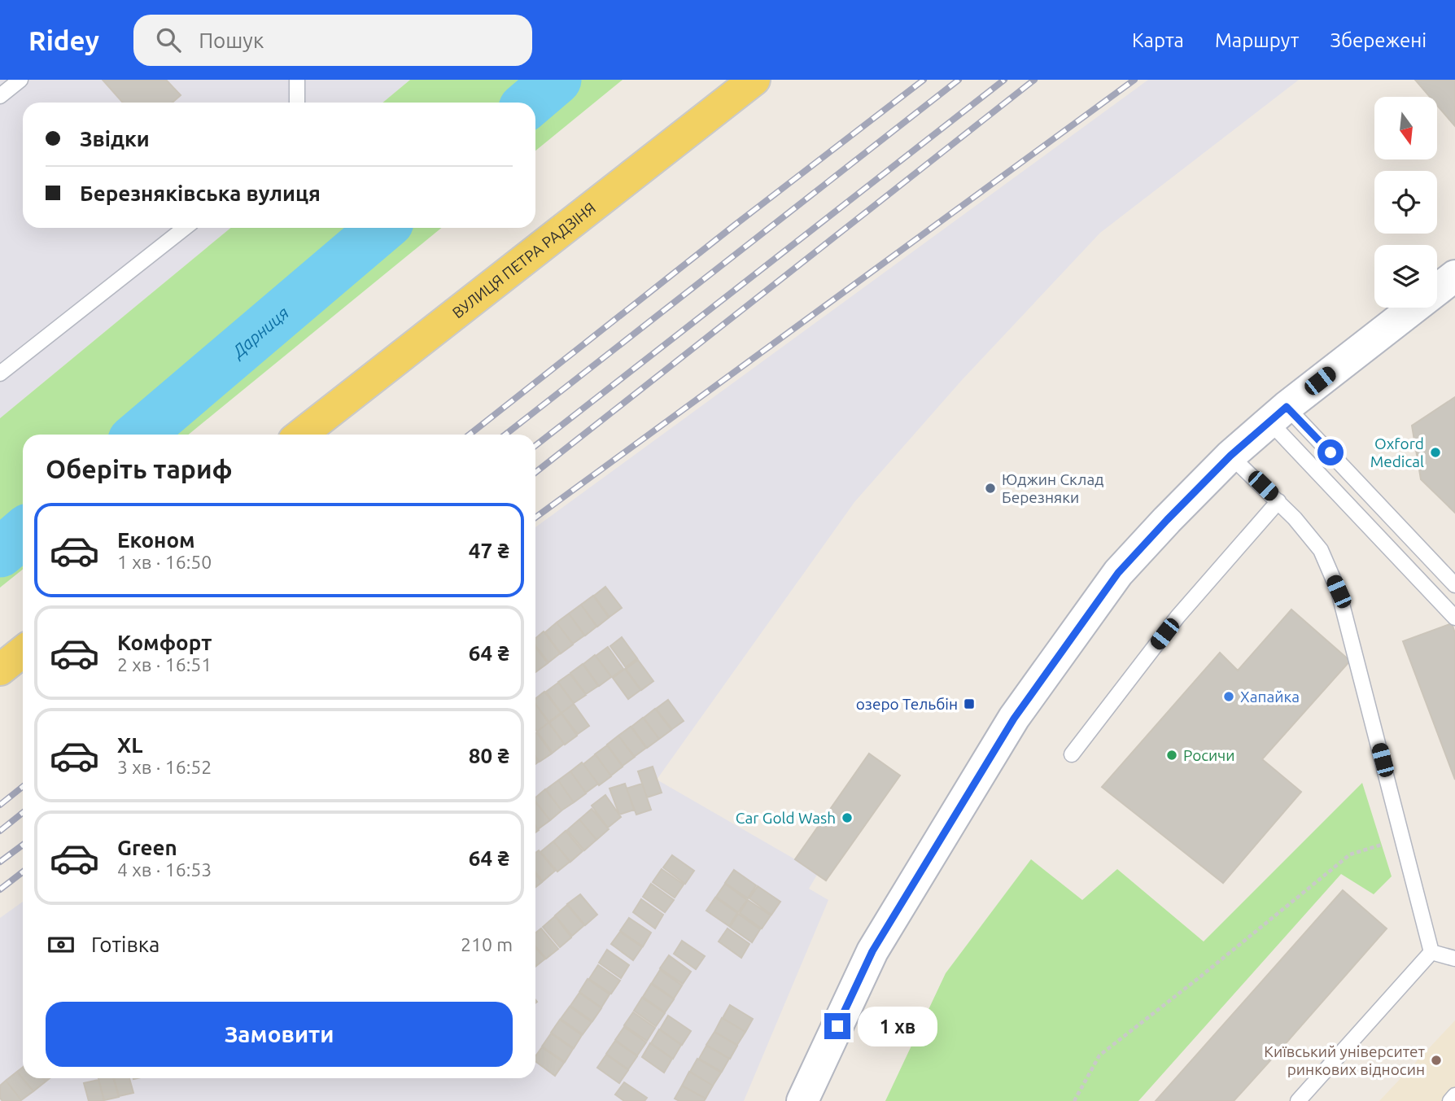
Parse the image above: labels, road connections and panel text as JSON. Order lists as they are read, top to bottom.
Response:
{
  "streets": {
    "main road": ["ВУЛИЦЯ ПЕТРА РАДЗІНЯ"]
  },
  "water": ["Дарниця"],
  "places": {
    "other": [
      "Oxford Medical",
      "Юджин Склад Березняки",
      "Хапайка",
      "Росичи",
      "Car Gold Wash",
      "Київський університет ринкових відносин"
    ],
    "transit": ["озеро Тельбін"]
  },
  "north": "bottom",
  "page": {
    "header": "Ridey",
    "search": "Пошук",
    "nav": ["Карта", "Маршрут", "Збережені"],
    "banner": ["Звідки", "Березняківська вулиця"],
    "heading": "Оберіть тариф",
    "list": [
      {
        "name": "Економ",
        "note": "1 хв · 16:50",
        "value": "47 ₴"
      },
      {
        "name": "Комфорт",
        "note": "2 хв · 16:51",
        "value": "64 ₴"
      },
      {
        "name": "XL",
        "note": "3 хв · 16:52",
        "value": "80 ₴"
      },
      {
        "name": "Green",
        "note": "4 хв · 16:53",
        "value": "64 ₴"
      }
    ],
    "pay": ["Готівка", "210 m"],
    "buttons": "Замовити",
    "bubble": "1 хв"
  }
}
